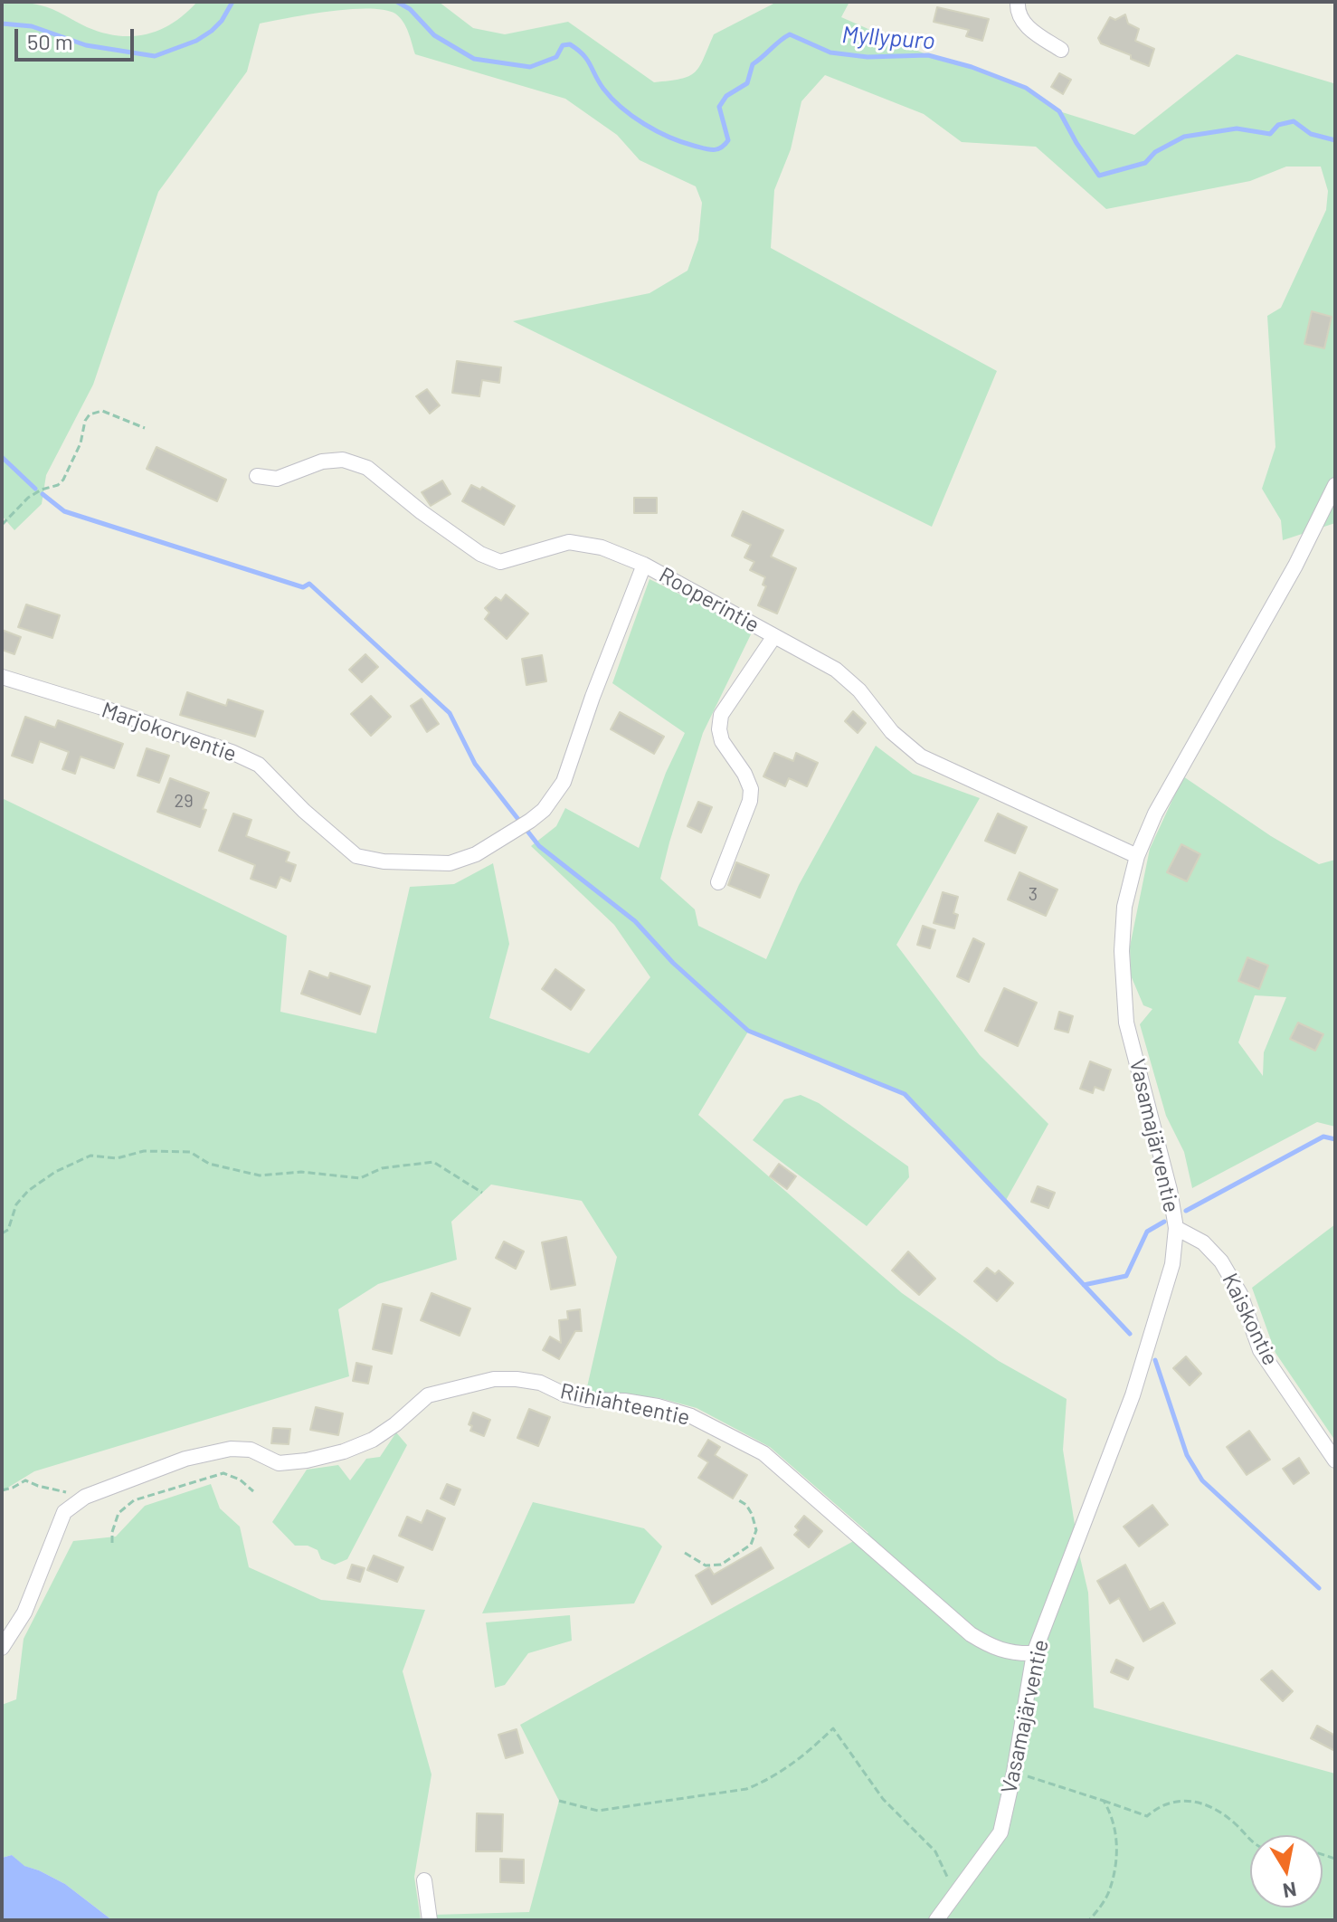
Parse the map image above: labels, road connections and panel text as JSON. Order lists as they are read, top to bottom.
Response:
{
  "streets": {
    "street": [
      "Rooperintie",
      "Marjokorventie",
      "Vasamajärventie",
      "Kaiskontie",
      "Riihiahteentie"
    ]
  },
  "crossings": [
    ["Rooperintie", "Marjokorventie"],
    ["Rooperintie", "Vasamajärventie"],
    ["Vasamajärventie", "Kaiskontie"],
    ["Vasamajärventie", "Riihiahteentie"]
  ],
  "water": ["Myllypuro"],
  "house_numbers": ["29", "3"],
  "scale_bar": "50 m",
  "north": "bottom"
}
